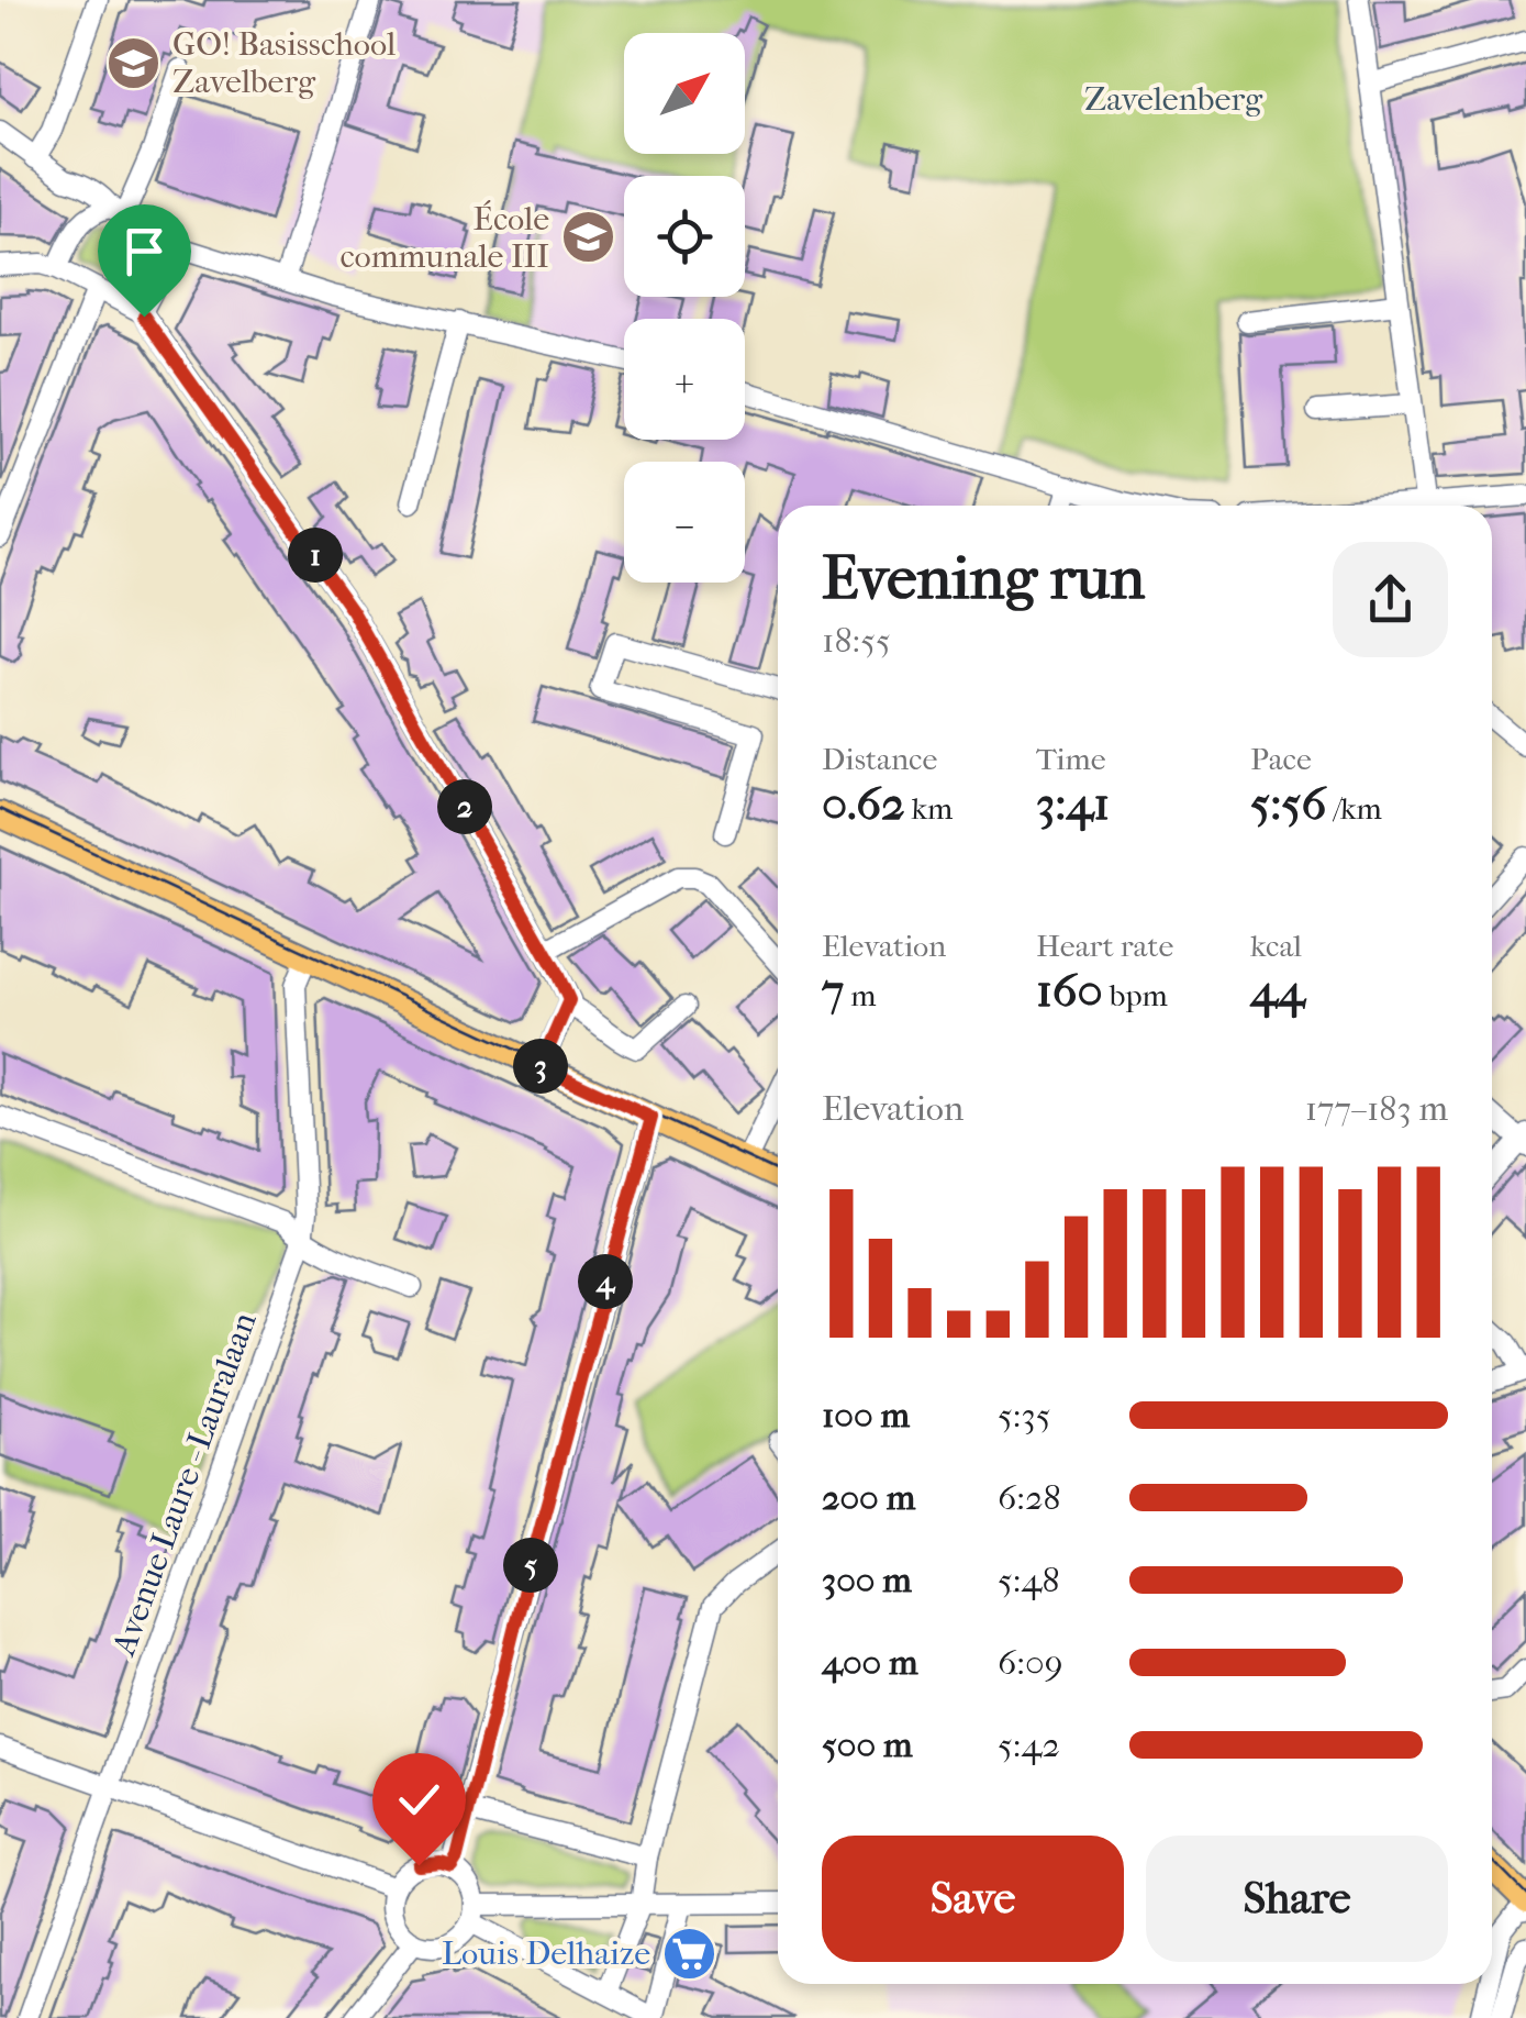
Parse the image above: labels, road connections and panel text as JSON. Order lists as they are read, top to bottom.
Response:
{
  "streets": {
    "street": ["Avenue Laure - Lauralaan"]
  },
  "parks": ["Zavelenberg"],
  "places": {
    "school or university": ["GO! Basisschool Zavelberg", "École communale III"],
    "supermarket": ["Louis Delhaize"]
  },
  "north": "top right",
  "page": {
    "map_buttons": ["+", "−"],
    "heading": ["Evening run", "18:55"],
    "pins": [
      "1",
      "2",
      "3",
      "4",
      "5"
    ],
    "stats": [
      ["Distance", "0.62 km"],
      ["Time", "3:41"],
      ["Pace", "5:56 /km"],
      ["Elevation", "7 m"],
      ["Heart rate", "160 bpm"],
      ["kcal", "44"]
    ],
    "chart": ["Elevation", "177–183 m"],
    "list": [
      {
        "name": "100 m",
        "note": "5:35"
      },
      {
        "name": "200 m",
        "note": "6:28"
      },
      {
        "name": "300 m",
        "note": "5:48"
      },
      {
        "name": "400 m",
        "note": "6:09"
      },
      {
        "name": "500 m",
        "note": "5:42"
      }
    ],
    "buttons": ["Save", "Share"]
  }
}
